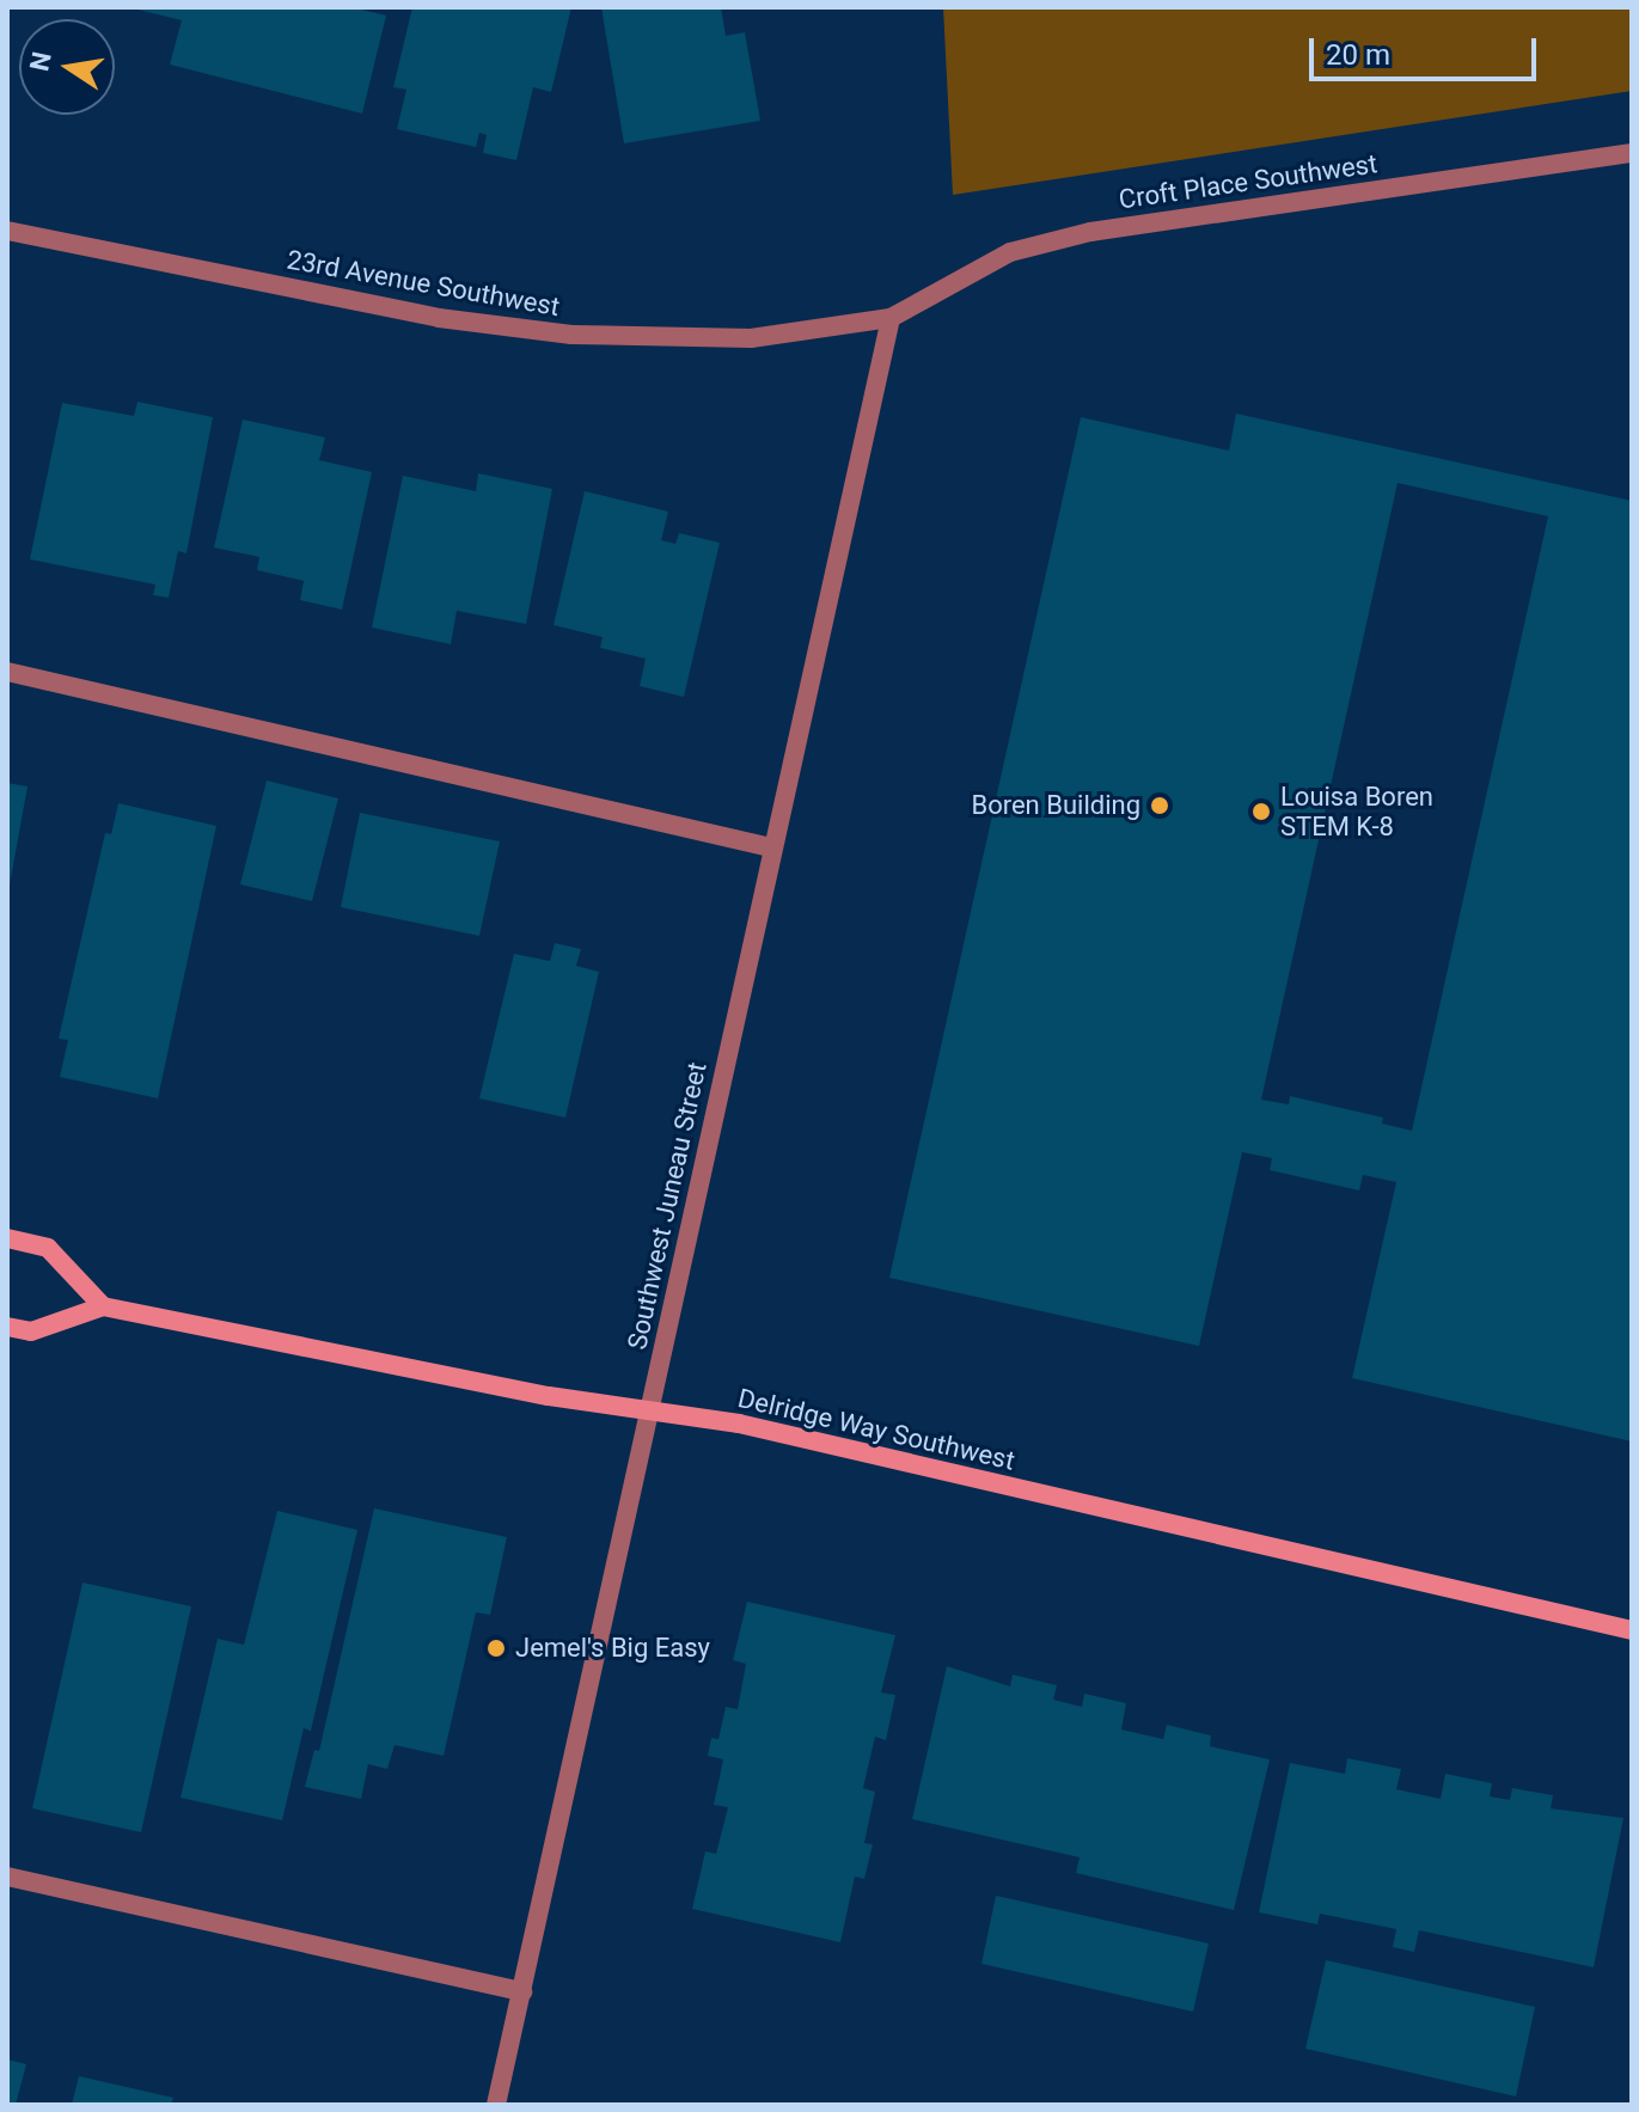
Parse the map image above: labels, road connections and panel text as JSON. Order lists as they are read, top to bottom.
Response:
{
  "streets": {
    "main road": ["Delridge Way Southwest"],
    "street": ["Croft Place Southwest", "23rd Avenue Southwest", "Southwest Juneau Street"]
  },
  "crossings": [
    ["Croft Place Southwest", "23rd Avenue Southwest"],
    ["Croft Place Southwest", "Southwest Juneau Street"],
    ["23rd Avenue Southwest", "Southwest Juneau Street"],
    ["Southwest Juneau Street", "Delridge Way Southwest"]
  ],
  "places": ["Boren Building", "Louisa Boren STEM K-8", "Jemel's Big Easy"],
  "scale_bar": "20 m",
  "north": "left"
}
